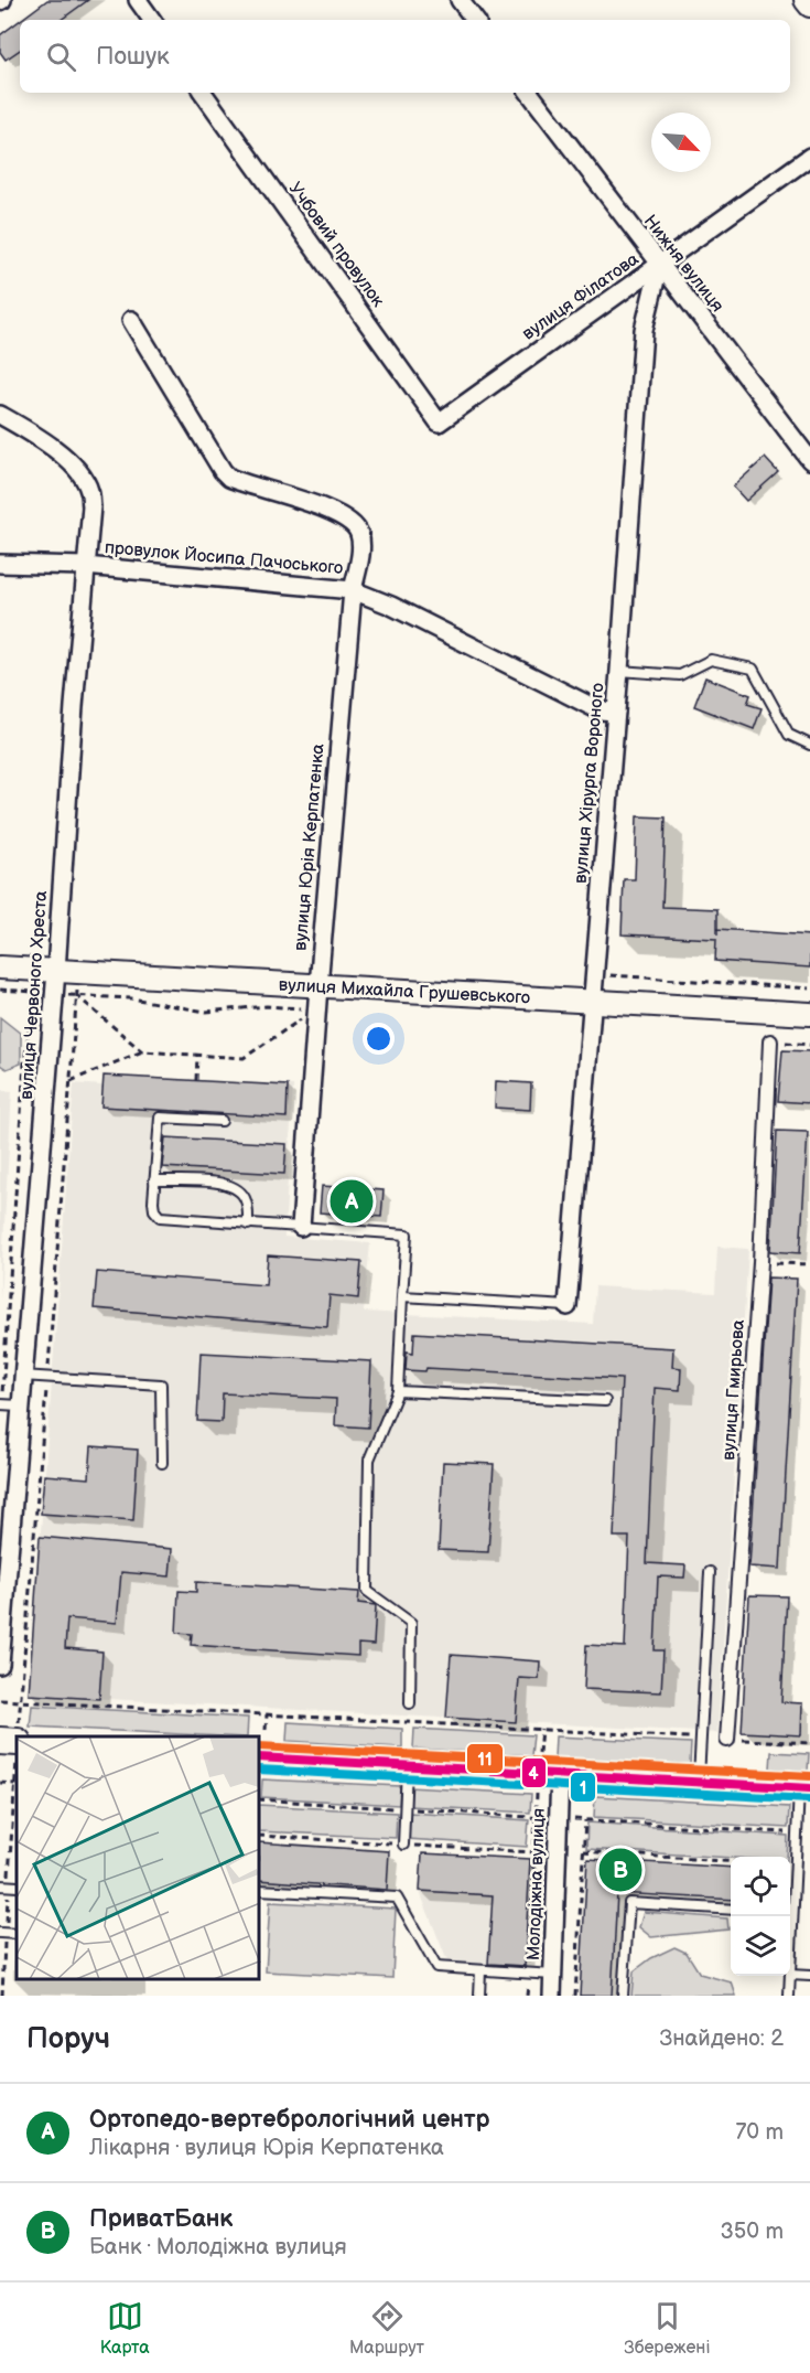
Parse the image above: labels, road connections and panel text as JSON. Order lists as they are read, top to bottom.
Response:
{
  "streets": {
    "street": [
      "Учбовий провулок",
      "Нижня вулиця",
      "вулиця Філатова",
      "провулок Йосипа Пачоського",
      "вулиця Хірурга Вороного",
      "вулиця Юрія Керпатенка",
      "вулиця Михайла Грушевського",
      "вулиця Червоного Хреста",
      "вулиця Гмирьова",
      "Молодіжна вулиця"
    ]
  },
  "crossings": [
    ["Учбовий провулок", "вулиця Філатова"],
    ["Нижня вулиця", "вулиця Філатова"],
    ["Нижня вулиця", "вулиця Хірурга Вороного"],
    ["вулиця Філатова", "вулиця Хірурга Вороного"],
    ["провулок Йосипа Пачоського", "вулиця Хірурга Вороного"],
    ["провулок Йосипа Пачоського", "вулиця Юрія Керпатенка"],
    ["провулок Йосипа Пачоського", "вулиця Червоного Хреста"],
    ["вулиця Хірурга Вороного", "вулиця Михайла Грушевського"],
    ["вулиця Юрія Керпатенка", "вулиця Михайла Грушевського"],
    ["вулиця Михайла Грушевського", "вулиця Червоного Хреста"]
  ],
  "lines": ["transit line 11", "transit line 4", "transit line 1"],
  "north": "bottom right",
  "page": {
    "search": "Пошук",
    "pins": ["A", "B"],
    "heading": ["Поруч", "Знайдено: 2"],
    "list": [
      {
        "mark": "A",
        "name": "Ортопедо-вертебрологічний центр",
        "note": "Лікарня · вулиця Юрія Керпатенка",
        "value": "70 m"
      },
      {
        "mark": "B",
        "name": "ПриватБанк",
        "note": "Банк · Молодіжна вулиця",
        "value": "350 m"
      }
    ],
    "nav": ["Карта", "Маршрут", "Збережені"]
  }
}
